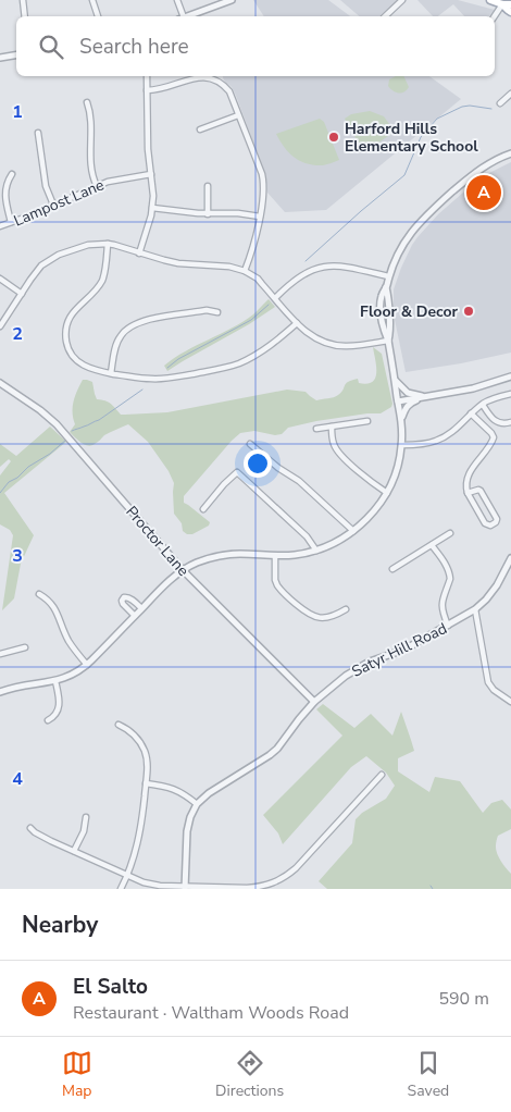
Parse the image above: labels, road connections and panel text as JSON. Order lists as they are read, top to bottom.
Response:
{
  "streets": {
    "street": ["Lampost Lane", "Proctor Lane", "Satyr Hill Road"]
  },
  "crossings": [
    ["Proctor Lane", "Satyr Hill Road"]
  ],
  "places": ["Harford Hills Elementary School", "Floor & Decor"],
  "page": {
    "search": "Search here",
    "pins": "A",
    "heading": "Nearby",
    "list": [
      {
        "mark": "A",
        "name": "El Salto",
        "note": "Restaurant · Waltham Woods Road",
        "value": "590 m"
      }
    ],
    "nav": ["Map", "Directions", "Saved"]
  },
  "grid": {
    "rows": [
      "1",
      "2",
      "3",
      "4"
    ]
  }
}
